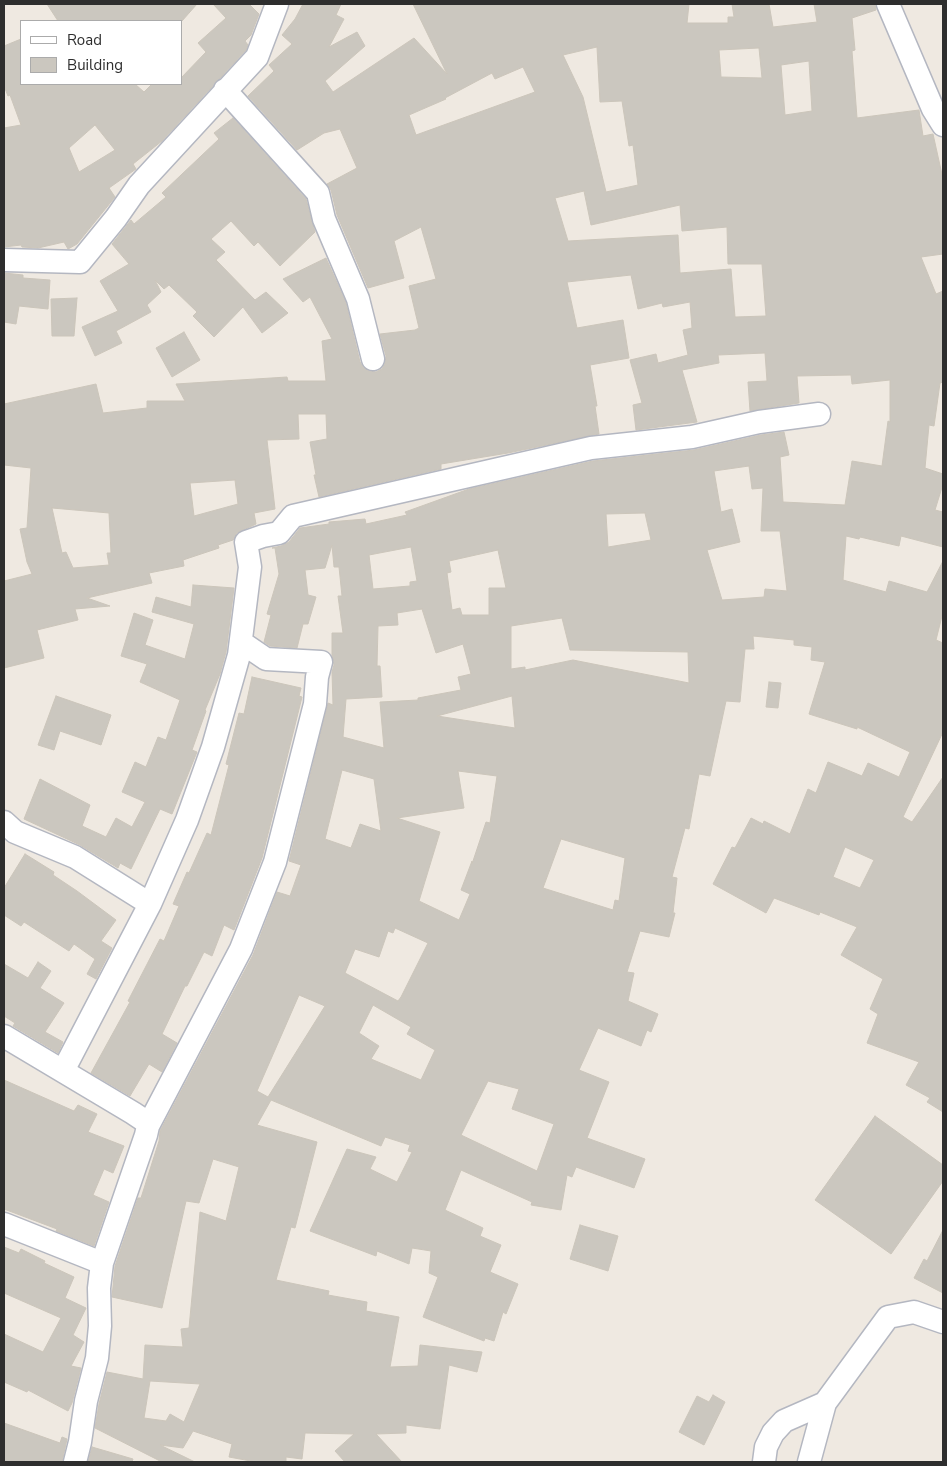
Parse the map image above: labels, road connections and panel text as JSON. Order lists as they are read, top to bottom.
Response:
{
  "legend": ["Road", "Building"]
}
